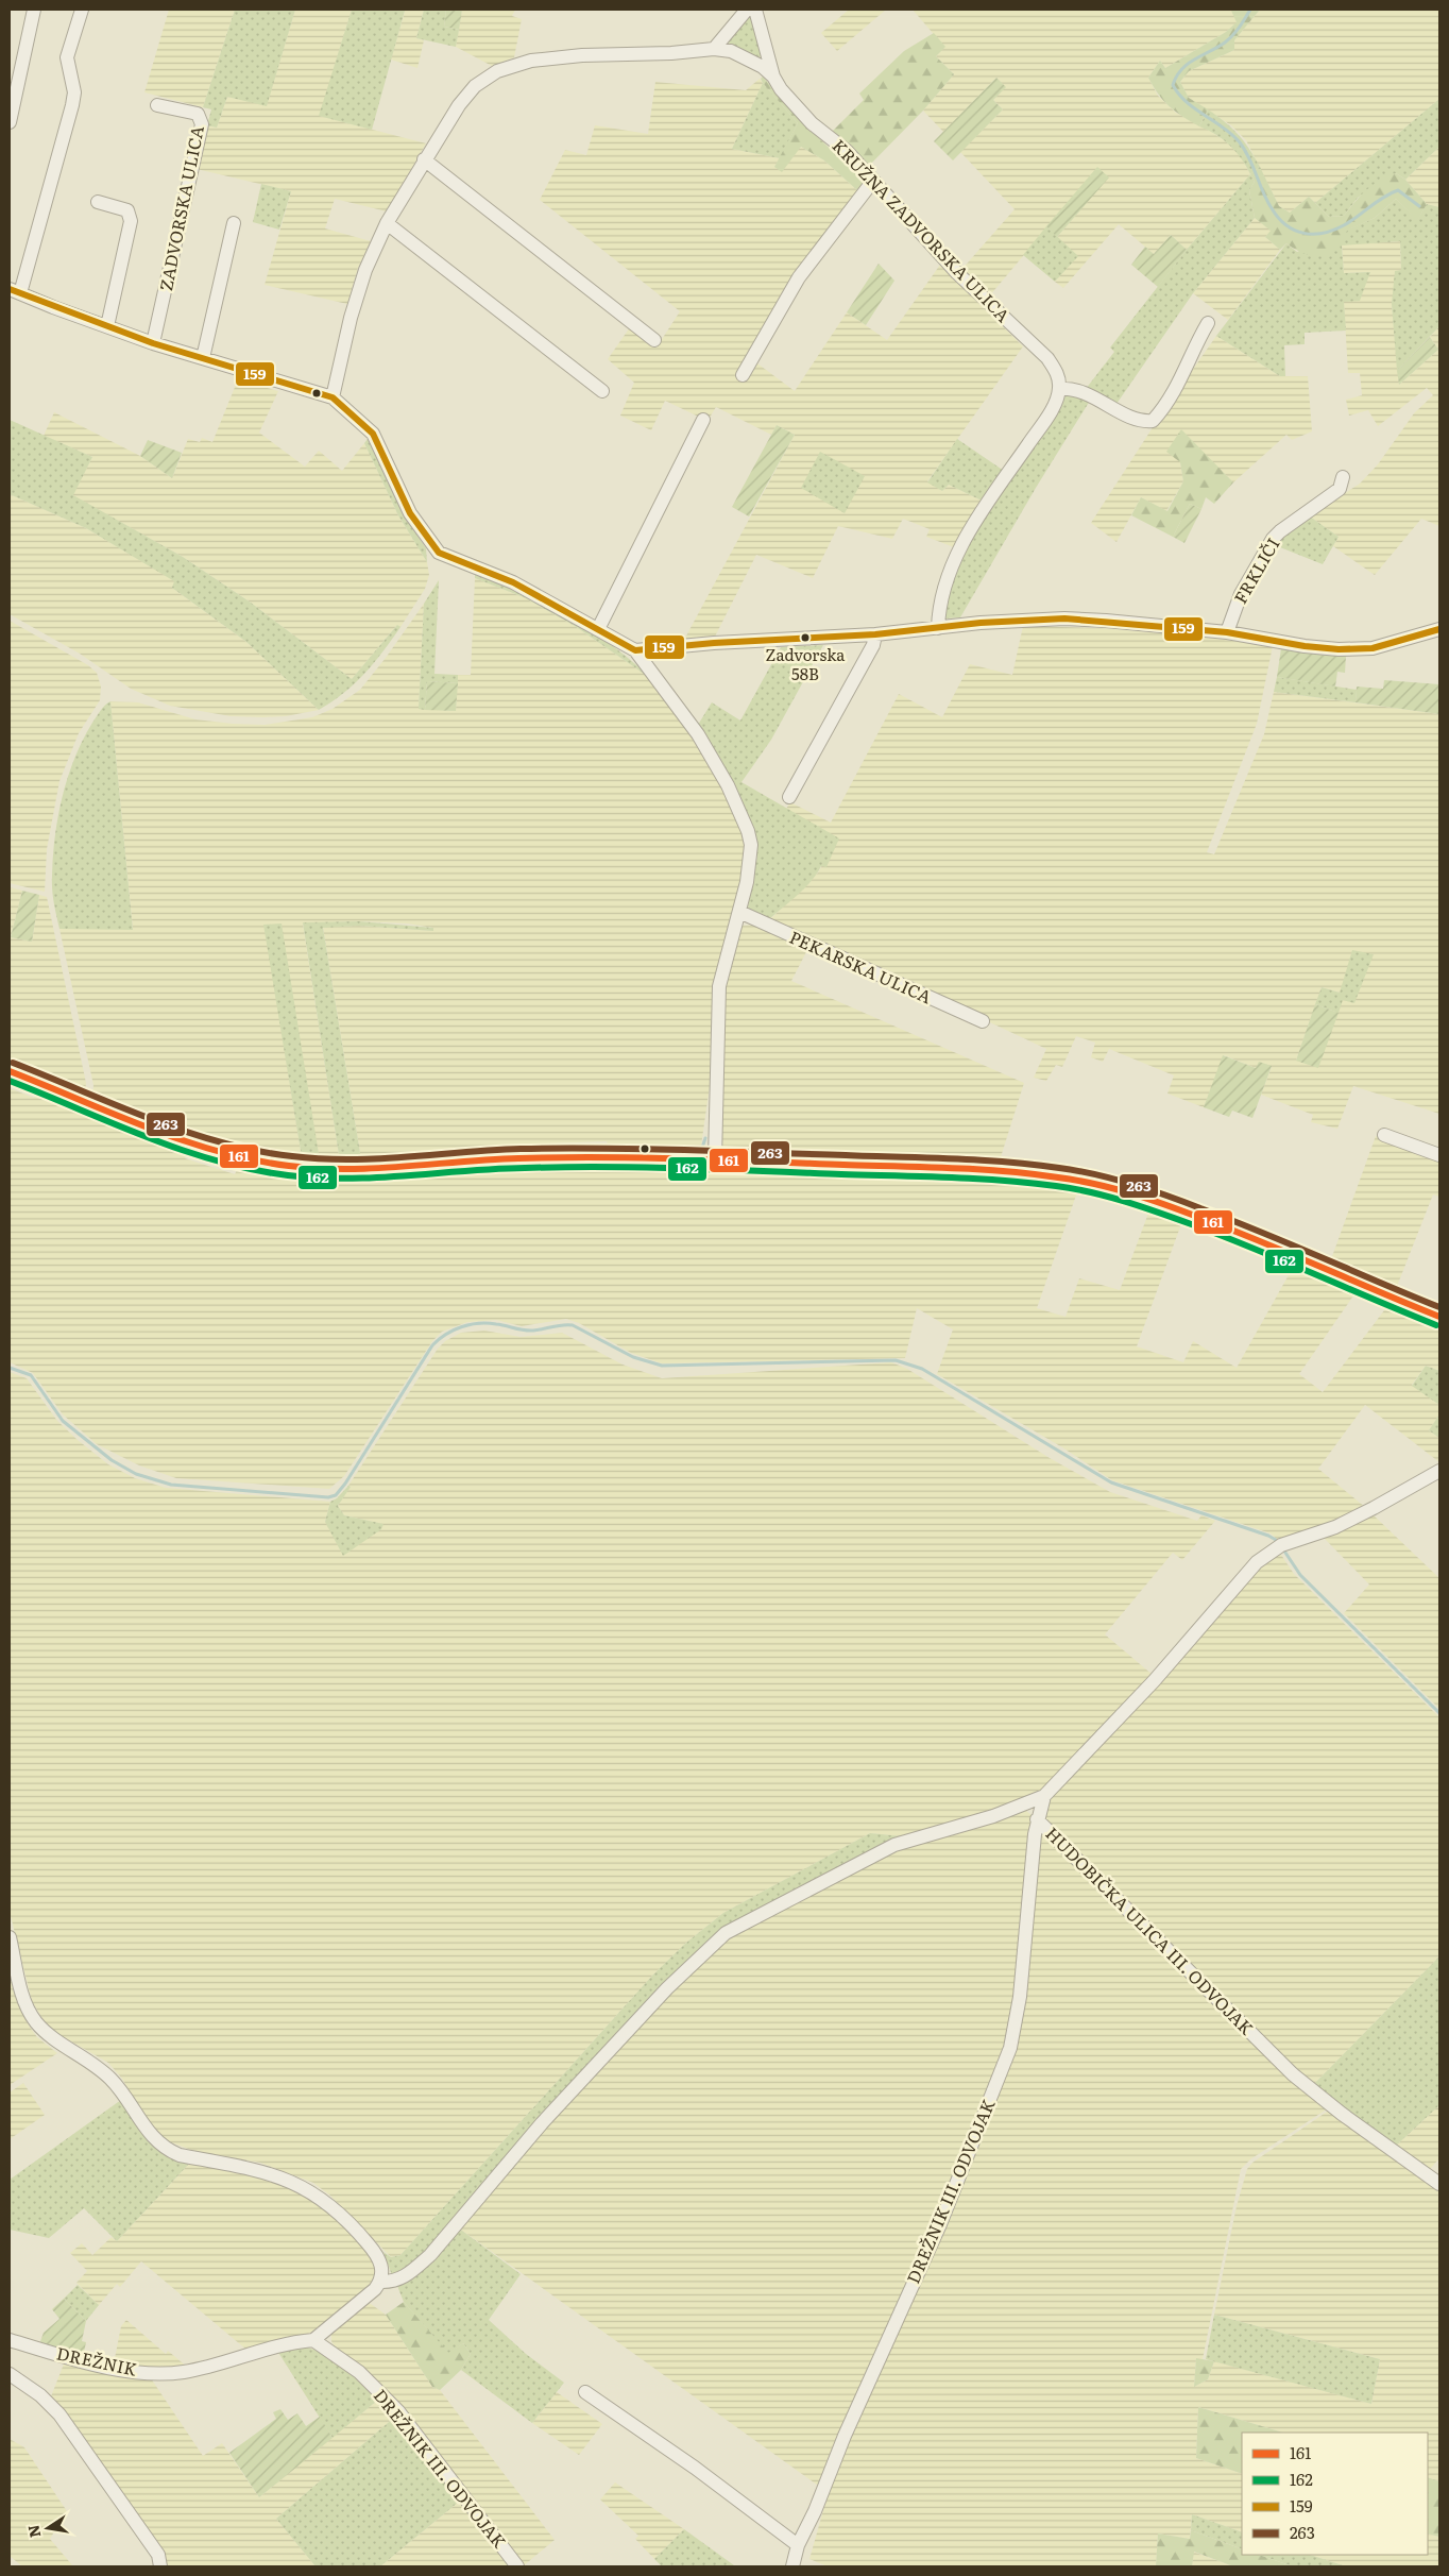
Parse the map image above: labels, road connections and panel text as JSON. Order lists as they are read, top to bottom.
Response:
{
  "streets": {
    "street": [
      "ZADVORSKA ULICA",
      "KRUŽNA ZADVORSKA ULICA",
      "FRKLIČI",
      "PEKARSKA ULICA",
      "HUDOBIČKA ULICA III. ODVOJAK",
      "DREŽNIK III. ODVOJAK",
      "DREŽNIK"
    ]
  },
  "crossings": [
    ["HUDOBIČKA ULICA III. ODVOJAK", "DREŽNIK III. ODVOJAK"],
    ["DREŽNIK III. ODVOJAK", "DREŽNIK"]
  ],
  "places": ["Zadvorska 58B"],
  "lines": [
    "transit line 159",
    "transit line 263",
    "transit line 161",
    "transit line 162"
  ],
  "legend": [
    "161",
    "162",
    "159",
    "263"
  ],
  "north": "left"
}
